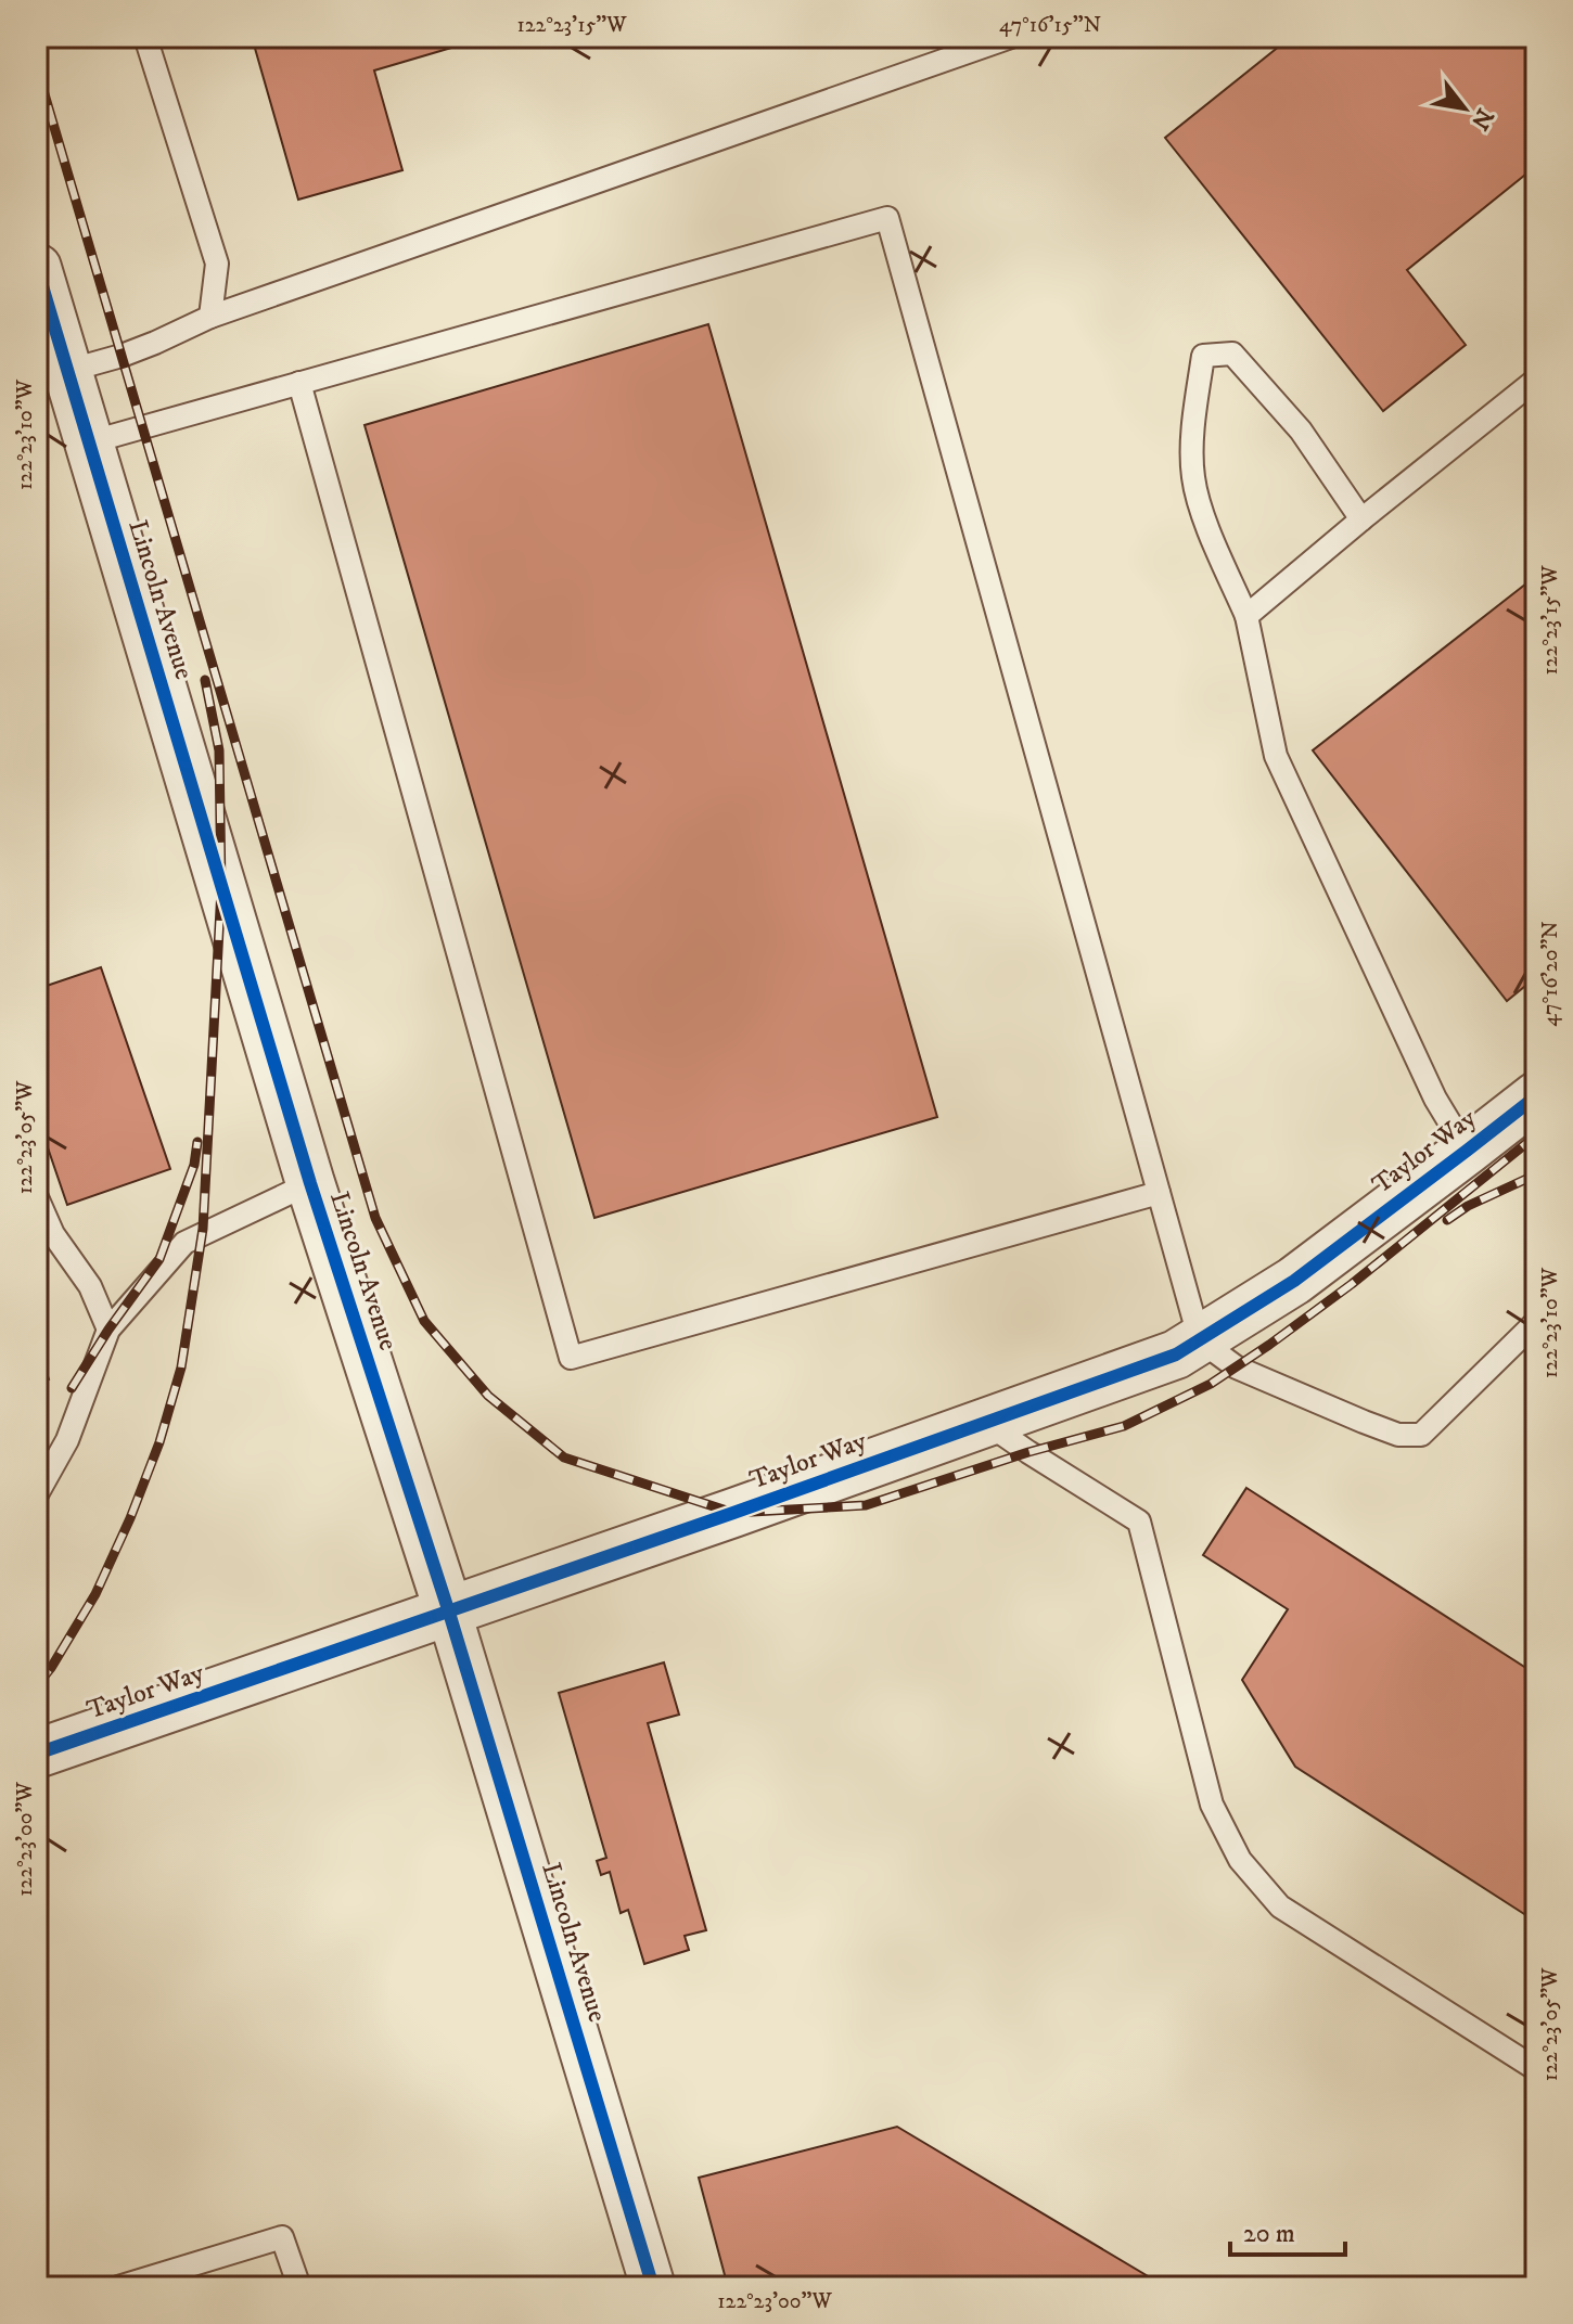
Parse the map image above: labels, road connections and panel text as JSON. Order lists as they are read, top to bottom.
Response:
{
  "streets": {
    "street": ["Lincoln Avenue", "Taylor Way"]
  },
  "crossings": [
    ["Lincoln Avenue", "Taylor Way"]
  ],
  "scale_bar": "20 m",
  "north": "bottom right",
  "coordinates": [
    "122°23'15\"W",
    "47°16'15\"N",
    "122°23'10\"W",
    "47°16'20\"N",
    "122°23'05\"W",
    "122°23'00\"W"
  ]
}
